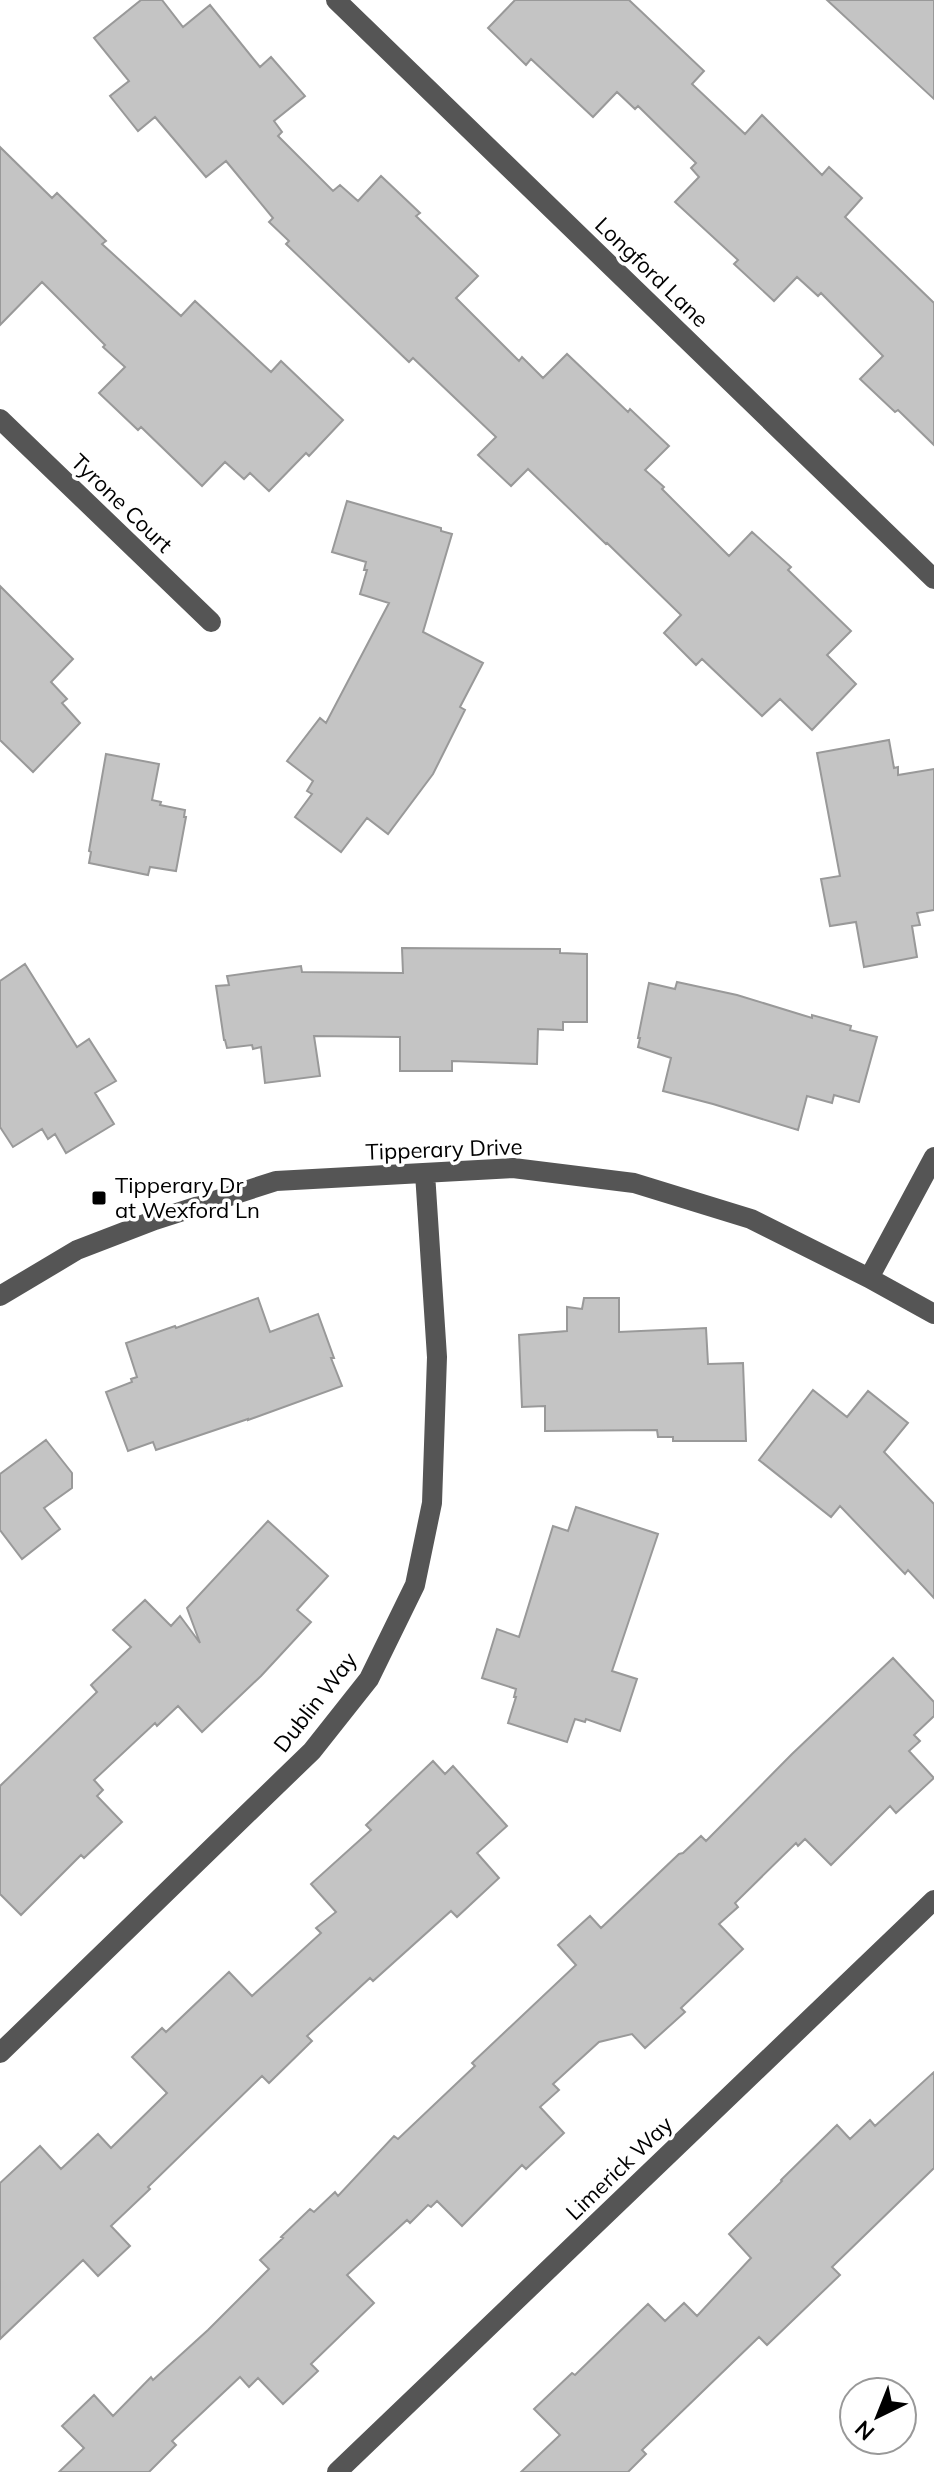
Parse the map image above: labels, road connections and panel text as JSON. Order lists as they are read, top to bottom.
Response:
{
  "streets": {
    "street": [
      "Longford Lane",
      "Tyrone Court",
      "Tipperary Drive",
      "Dublin Way",
      "Limerick Way"
    ]
  },
  "crossings": [
    ["Tipperary Drive", "Dublin Way"]
  ],
  "places": {
    "transit": ["Tipperary Dr at Wexford Ln"]
  },
  "north": "bottom left"
}
